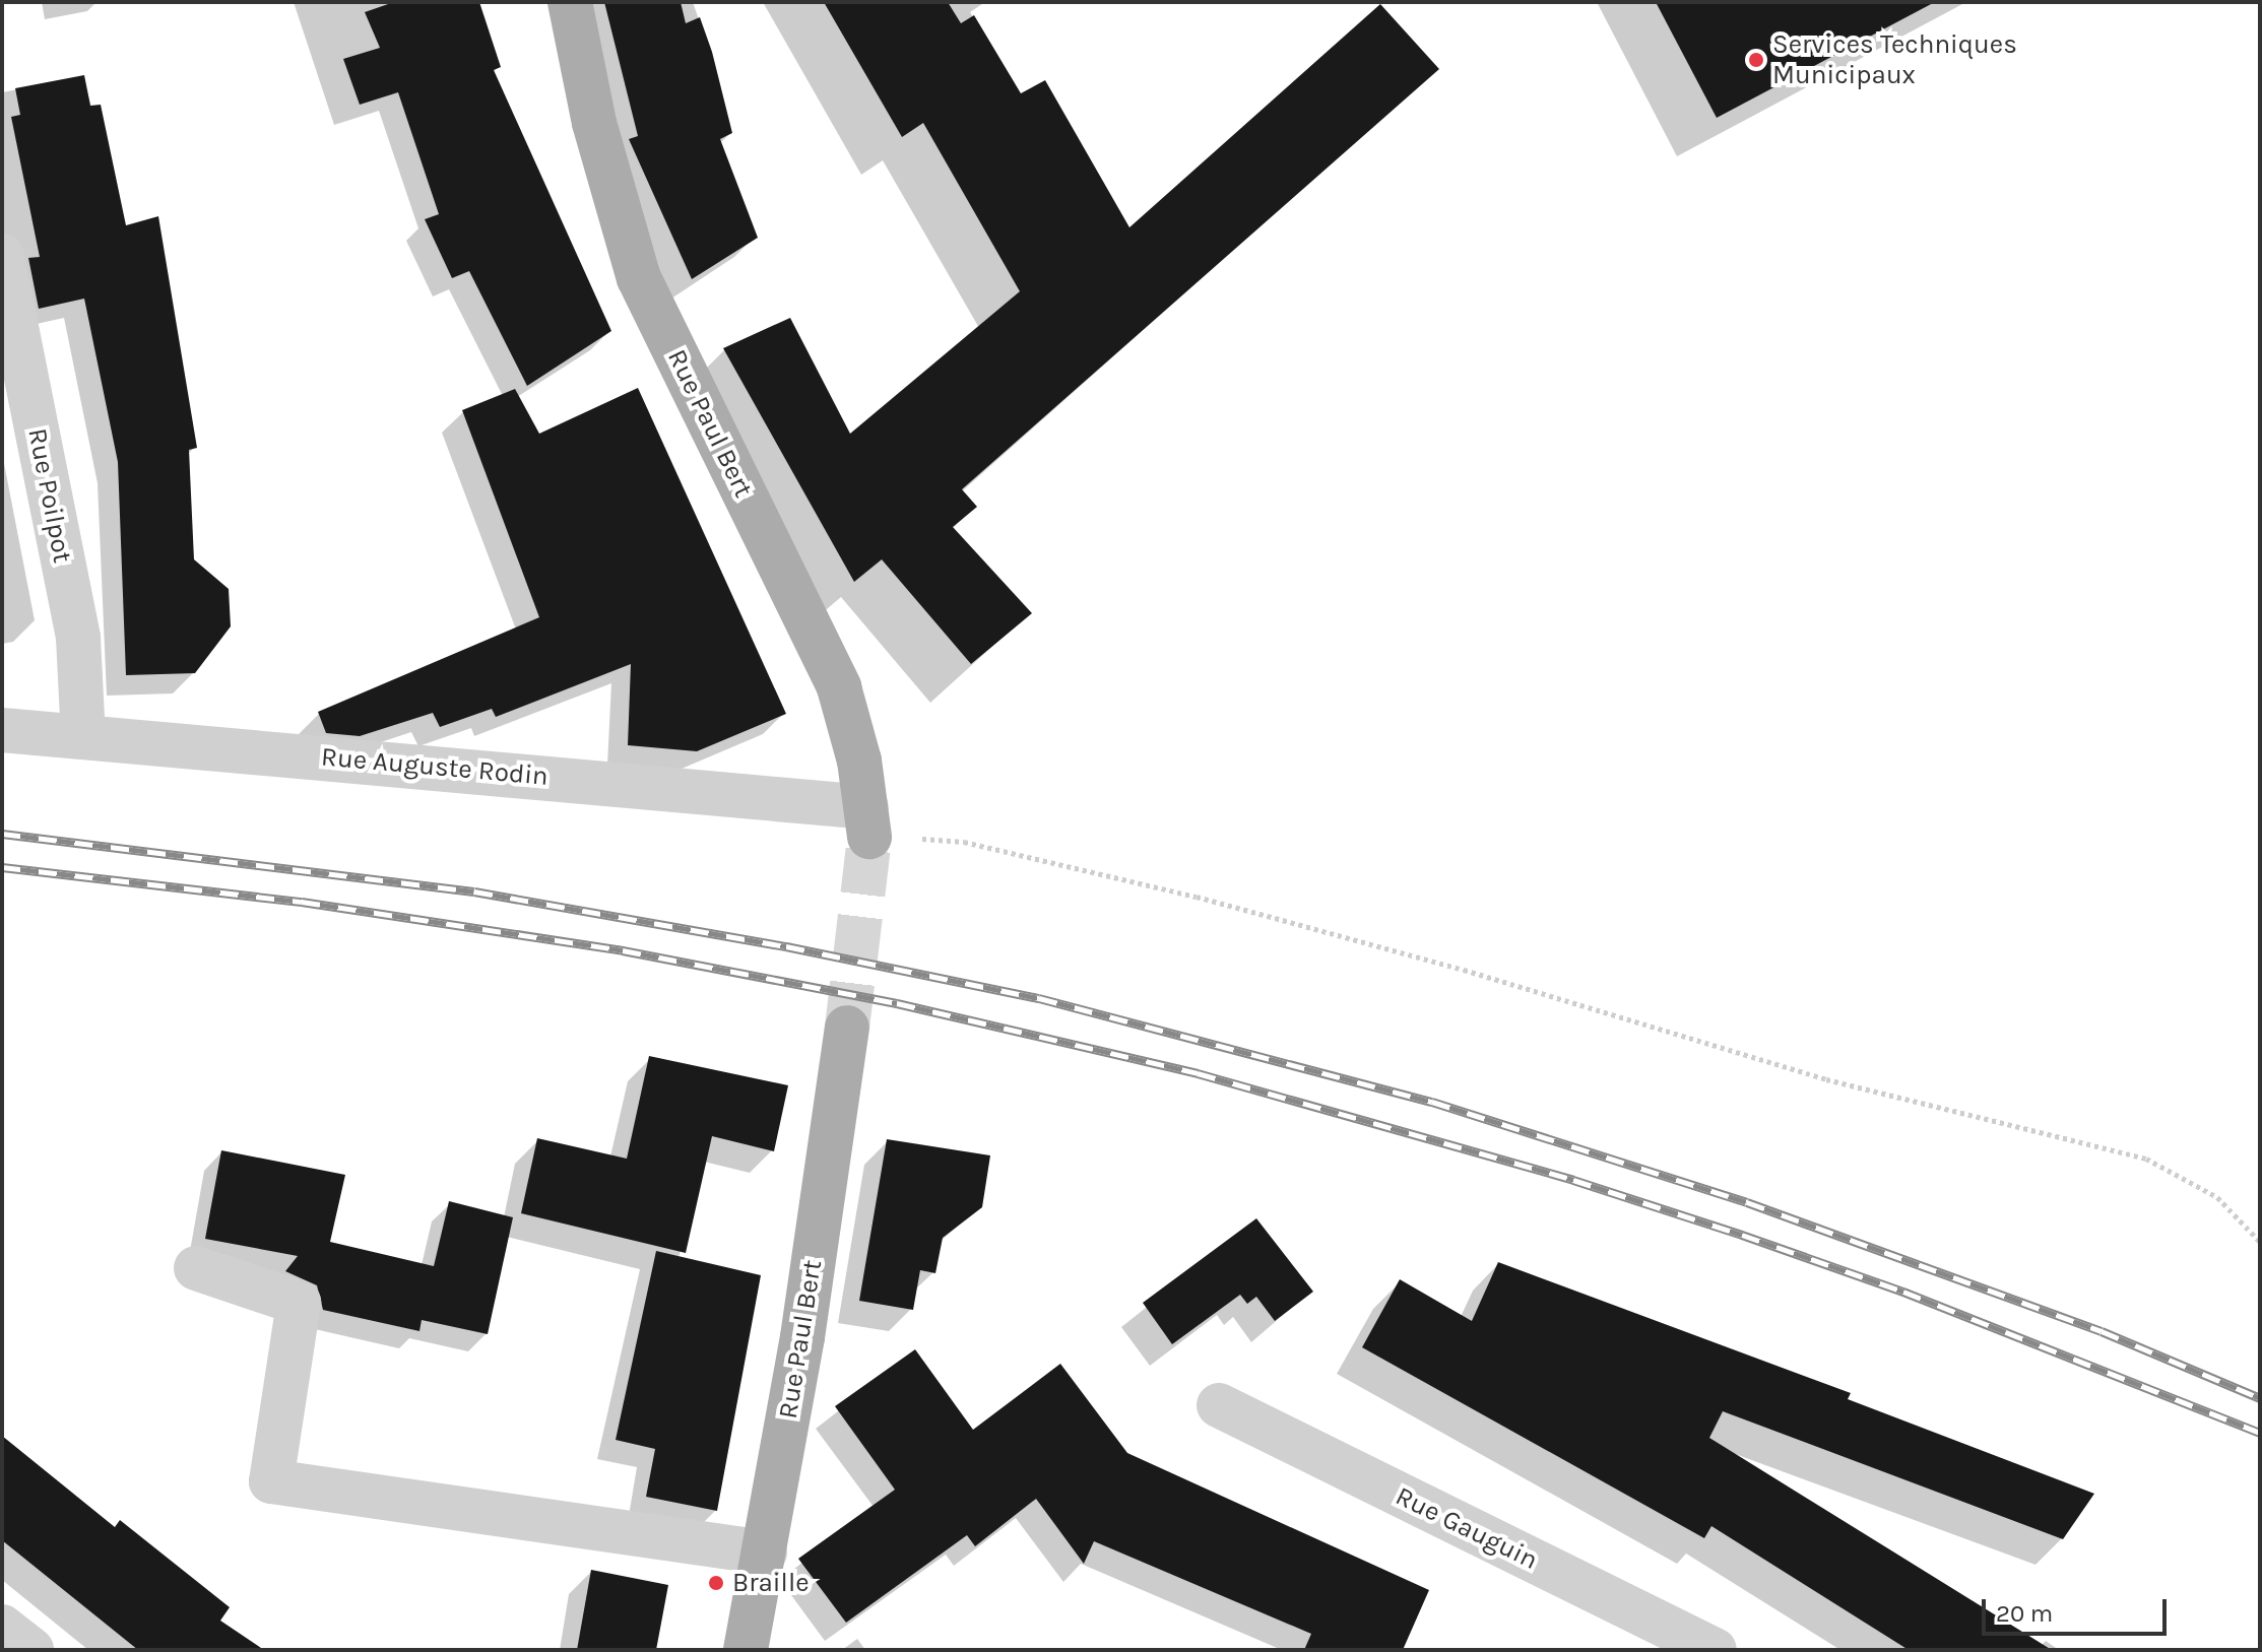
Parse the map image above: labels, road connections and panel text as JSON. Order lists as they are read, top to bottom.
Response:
{
  "streets": {
    "main road": ["Rue Paul Bert"],
    "street": ["Rue Poilpot", "Rue Auguste Rodin", "Rue Gauguin"]
  },
  "crossings": [
    ["Rue Paul Bert", "Rue Auguste Rodin"],
    ["Rue Poilpot", "Rue Auguste Rodin"]
  ],
  "places": ["Services Techniques Municipaux", "Braille"],
  "scale_bar": "20 m"
}
